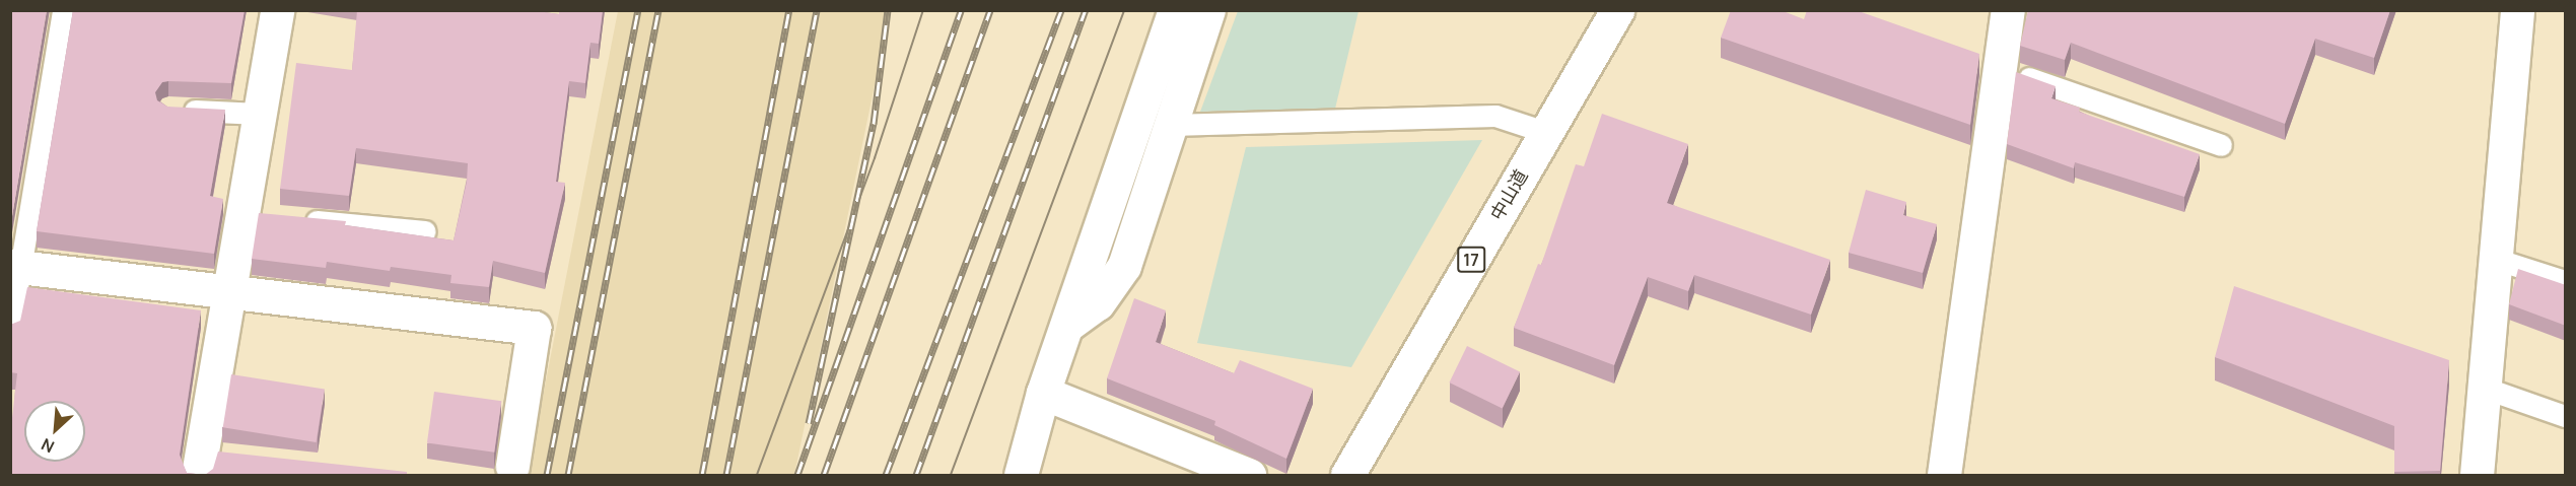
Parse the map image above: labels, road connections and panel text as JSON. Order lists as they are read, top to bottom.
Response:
{
  "streets": {
    "main road": ["中山道", "17"]
  },
  "north": "bottom left"
}
